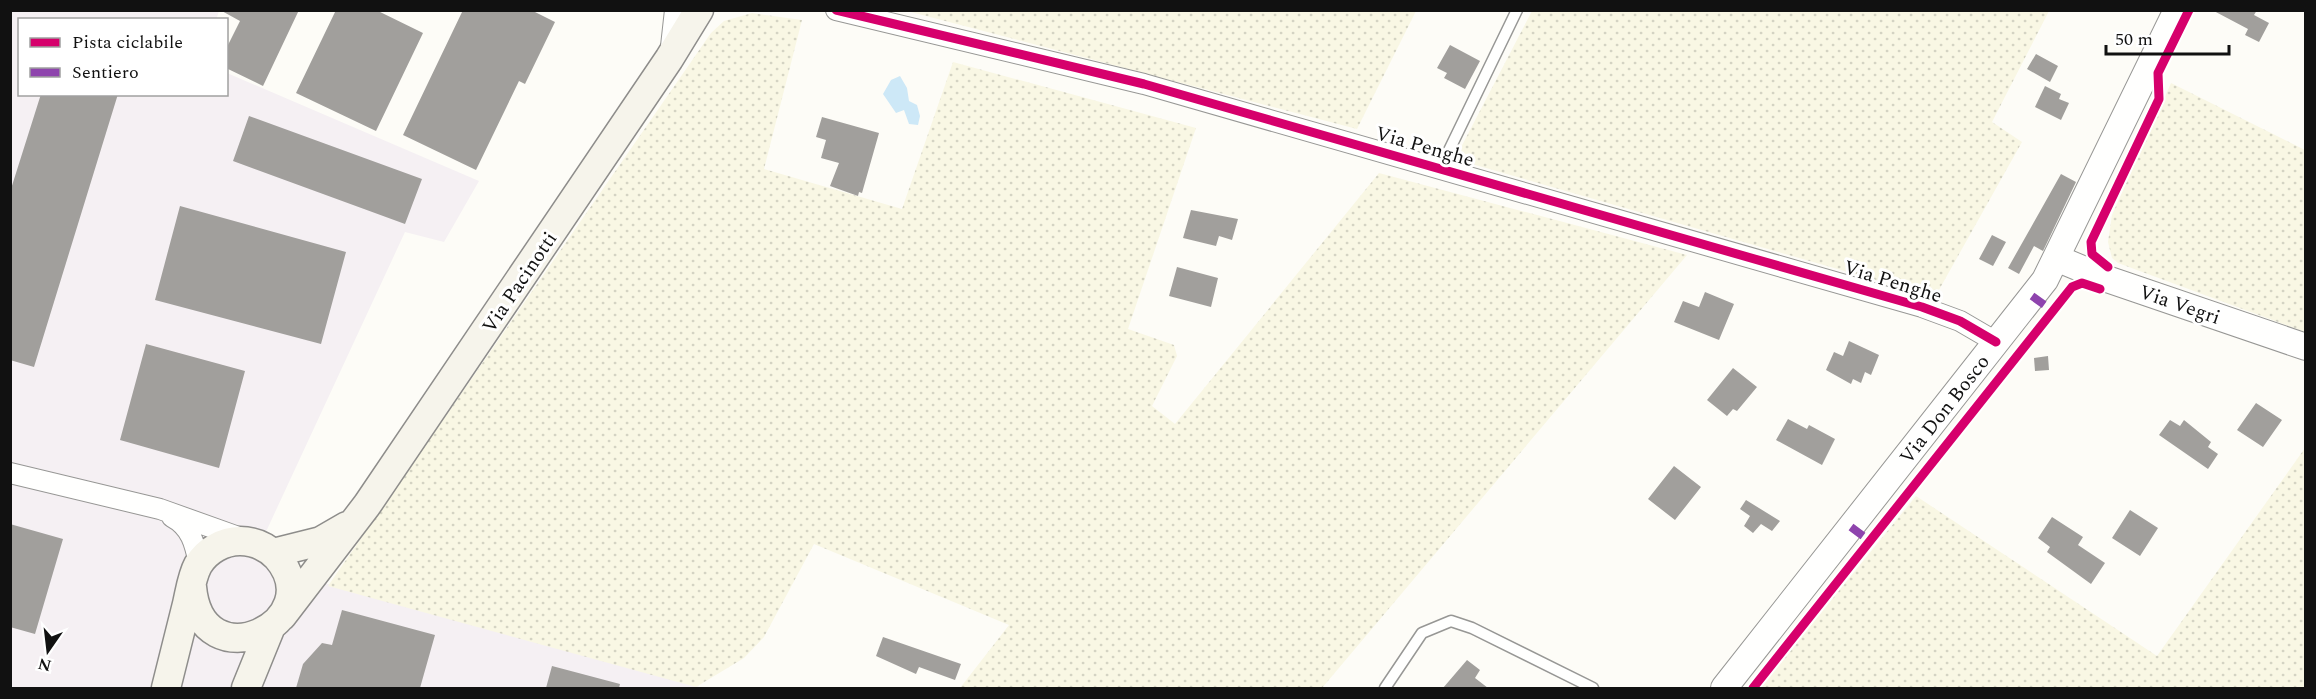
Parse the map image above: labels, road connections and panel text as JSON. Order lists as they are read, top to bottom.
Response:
{
  "streets": {
    "main road": ["Via Pacinotti"],
    "street": ["Via Penghe", "Via Vegri", "Via Don Bosco"]
  },
  "crossings": [
    ["Via Penghe", "Via Don Bosco"],
    ["Via Vegri", "Via Don Bosco"]
  ],
  "legend": ["Pista ciclabile", "Sentiero"],
  "scale_bar": "50 m",
  "north": "bottom"
}
